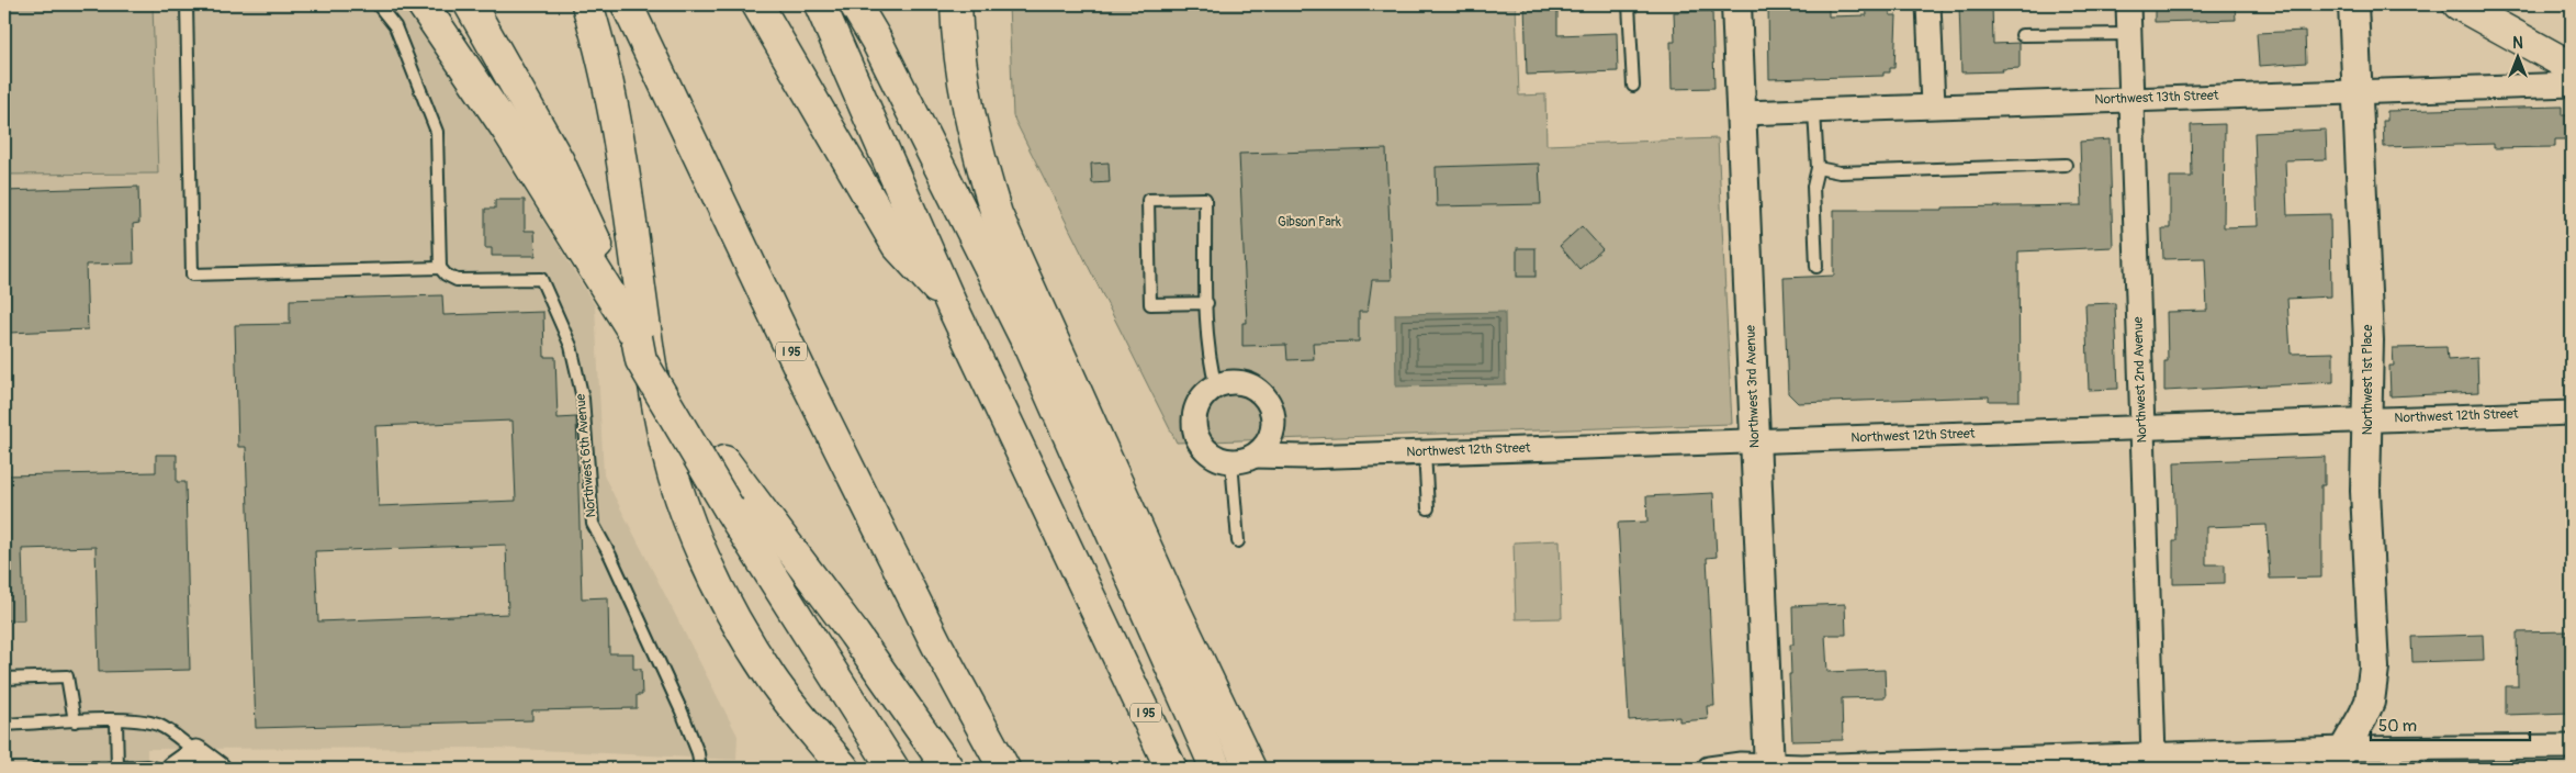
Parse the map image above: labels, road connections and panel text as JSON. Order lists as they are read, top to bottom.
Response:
{
  "streets": {
    "highway": ["I 95"],
    "street": [
      "Northwest 13th Street",
      "Northwest 2nd Avenue",
      "Northwest 1st Place",
      "Northwest 3rd Avenue",
      "Northwest 12th Street"
    ],
    "lane": ["Northwest 6th Avenue"]
  },
  "crossings": [
    ["Northwest 13th Street", "Northwest 2nd Avenue"],
    ["Northwest 13th Street", "Northwest 1st Place"],
    ["Northwest 13th Street", "Northwest 3rd Avenue"],
    ["Northwest 2nd Avenue", "Northwest 12th Street"],
    ["Northwest 1st Place", "Northwest 12th Street"],
    ["Northwest 3rd Avenue", "Northwest 12th Street"]
  ],
  "parks": ["Gibson Park"],
  "scale_bar": "50 m",
  "north": "top"
}
